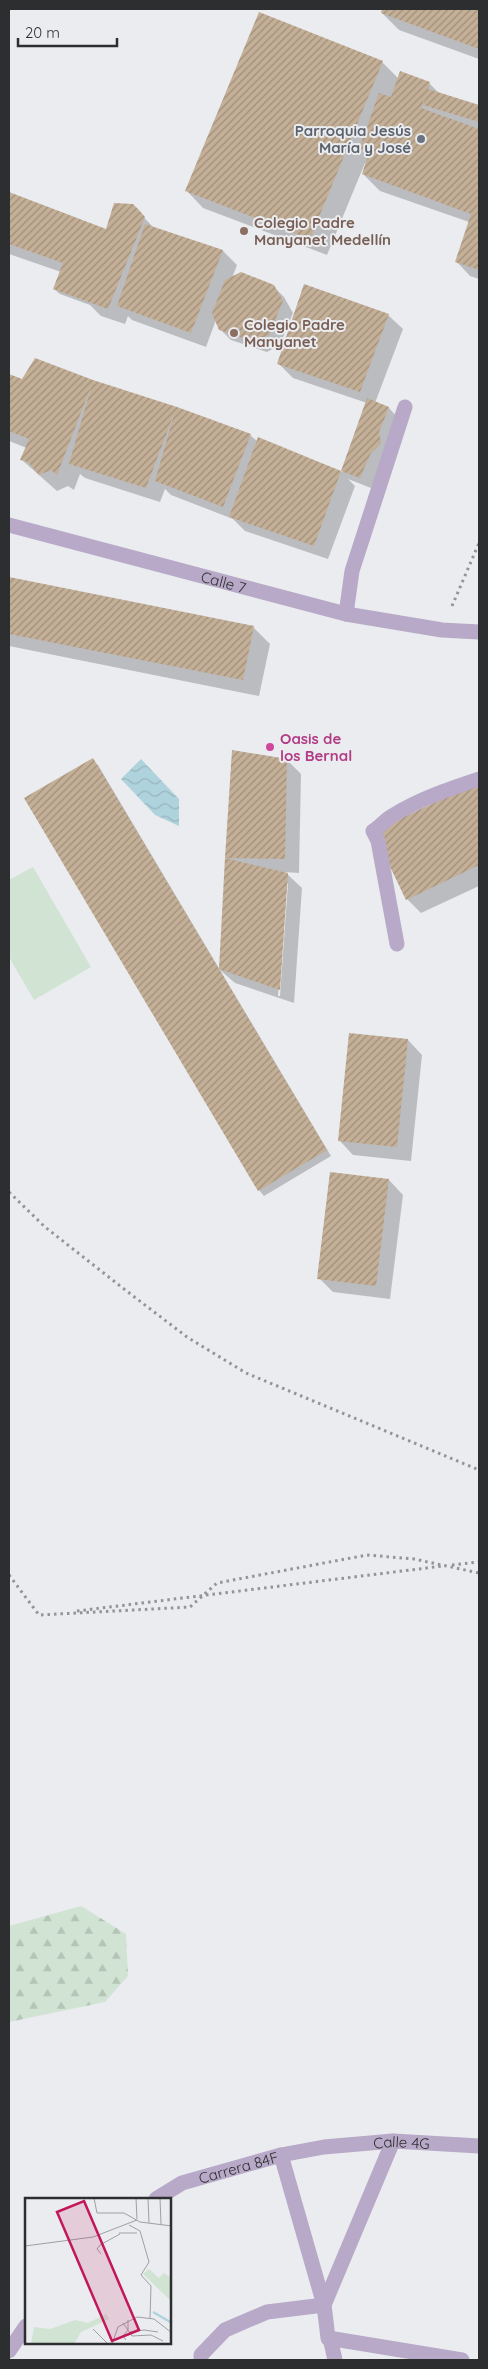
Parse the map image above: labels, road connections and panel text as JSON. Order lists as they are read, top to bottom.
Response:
{
  "streets": {
    "street": ["Calle 7", "Calle 4G", "Carrera 84F"]
  },
  "crossings": [
    ["Calle 4G", "Carrera 84F"]
  ],
  "places": [
    "Parroquia Jesús María y José",
    "Colegio Padre Manyanet Medellín",
    "Colegio Padre Manyanet",
    "Oasis de los Bernal"
  ],
  "scale_bar": "20 m"
}
